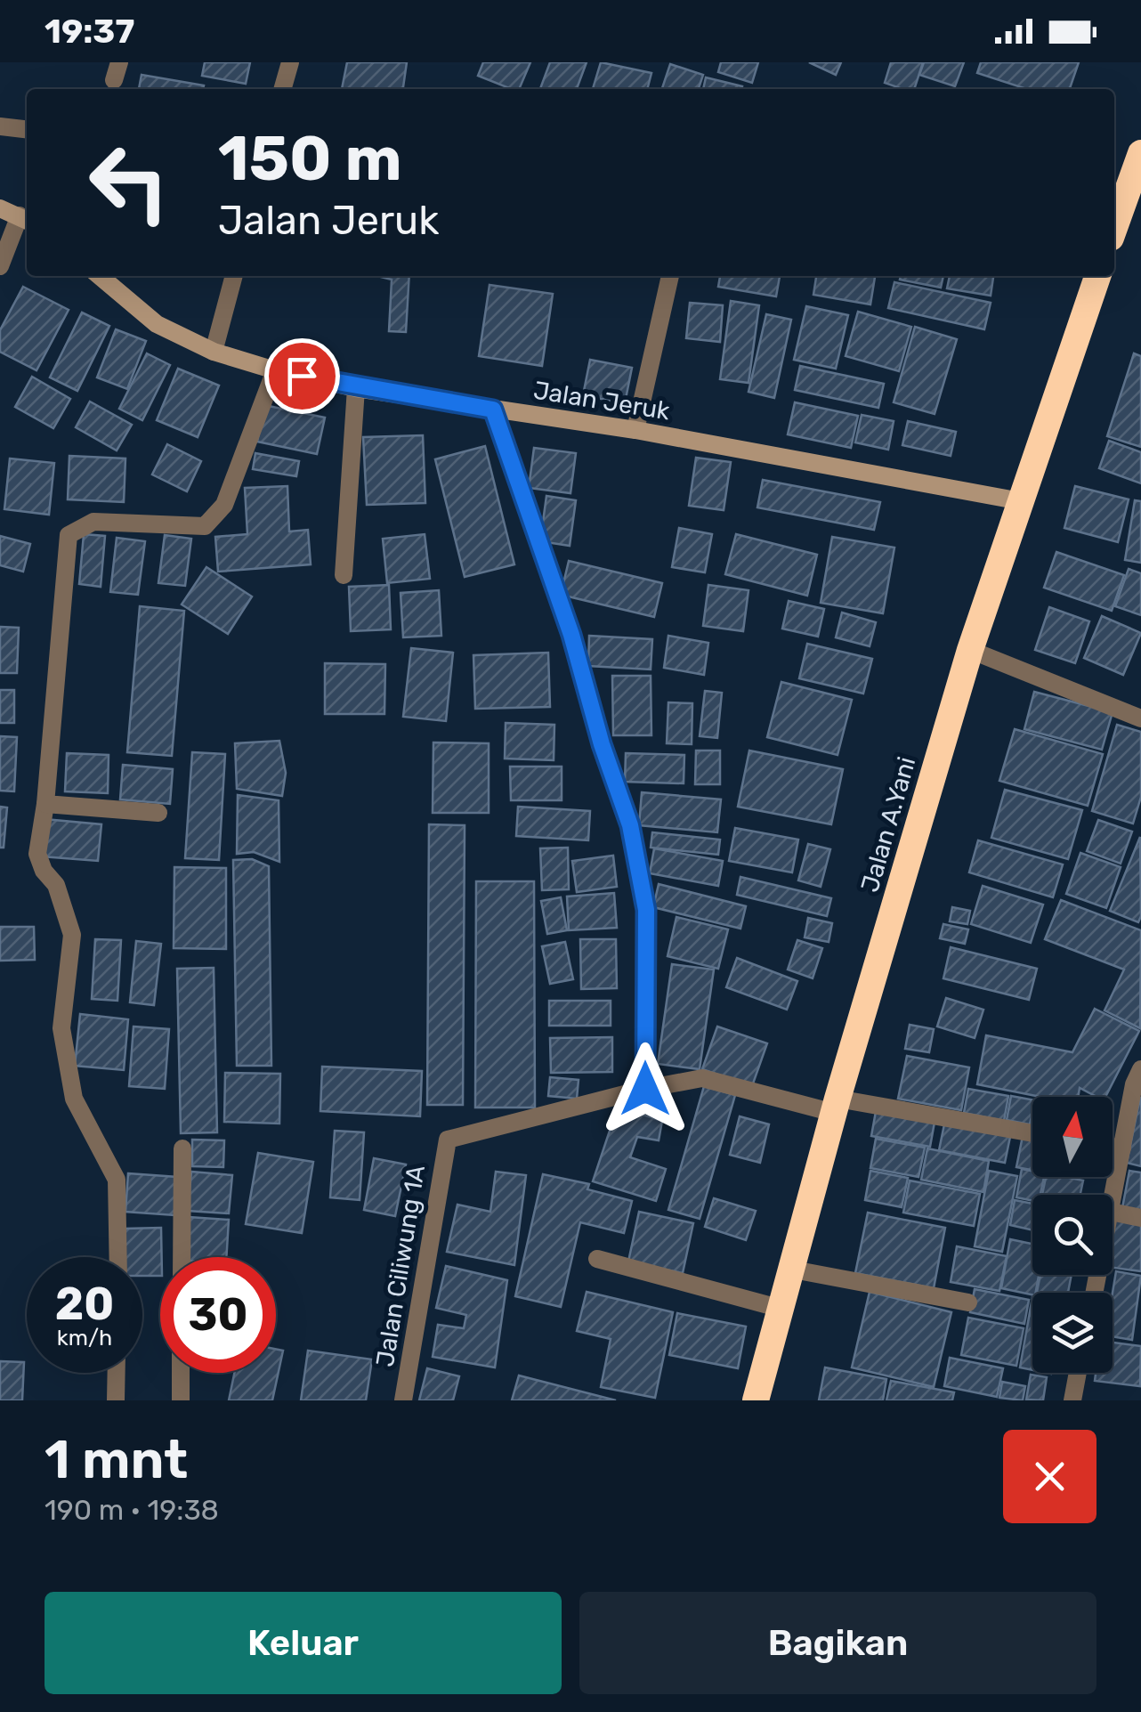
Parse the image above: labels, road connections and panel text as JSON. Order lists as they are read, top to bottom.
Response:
{
  "streets": {
    "highway": ["Jalan A.Yani"],
    "main road": ["Jalan Jeruk"],
    "street": ["Jalan Ciliwung 1A"]
  },
  "crossings": [
    ["Jalan Jeruk", "Jalan A.Yani"]
  ],
  "north": "top",
  "page": {
    "status": "19:37",
    "turn": ["150 m", "Jalan Jeruk"],
    "speed": "20 km/h",
    "limit": "30",
    "heading": ["1 mnt", "190 m · 19:38"],
    "buttons": ["Keluar", "Bagikan"]
  }
}
